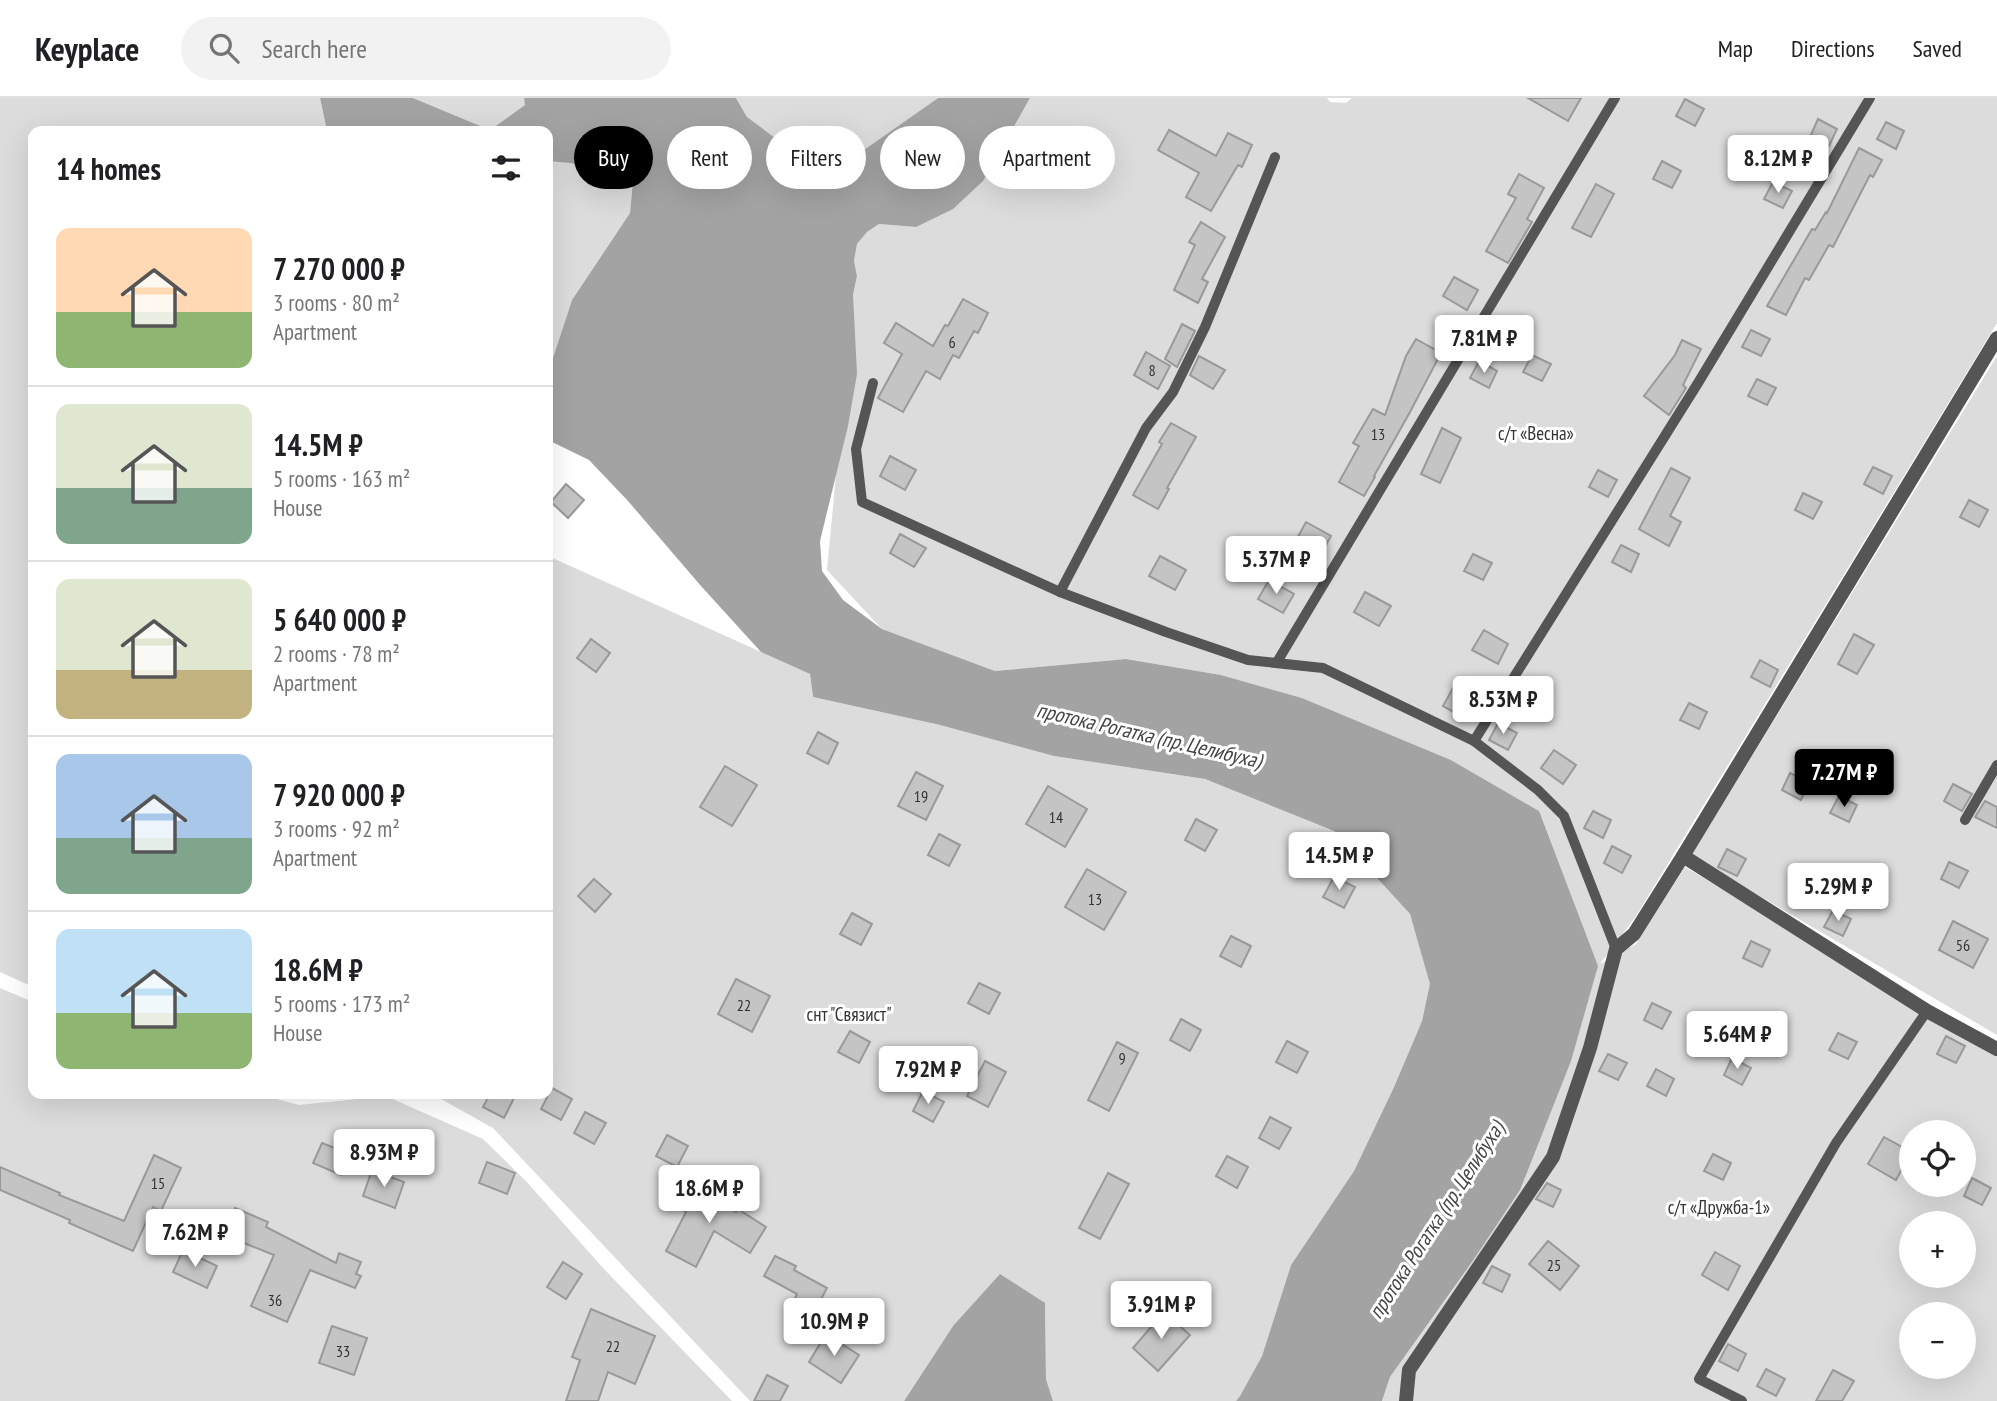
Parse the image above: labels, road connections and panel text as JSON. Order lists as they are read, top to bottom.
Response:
{
  "water": ["протока Рогатка (пр. Целибуха)"],
  "parks": ["с/т «Весна»", "снт \"Связист\"", "с/т «Дружба-1»"],
  "house_numbers": [
    "6",
    "8",
    "13",
    "19",
    "14",
    "13",
    "56",
    "22",
    "9",
    "15",
    "25",
    "36",
    "22",
    "33"
  ],
  "page": {
    "header": "Keyplace",
    "search": "Search here",
    "nav": ["Map", "Directions", "Saved"],
    "chip": [
      "Buy",
      "Rent",
      "Filters",
      "New",
      "Apartment"
    ],
    "heading": "14 homes",
    "price": [
      "8.12M ₽",
      "7.81M ₽",
      "5.37M ₽",
      "8.53M ₽",
      "7.27M ₽",
      "14.5M ₽",
      "5.29M ₽",
      "5.64M ₽",
      "7.92M ₽",
      "8.93M ₽",
      "18.6M ₽",
      "7.62M ₽",
      "3.91M ₽",
      "10.9M ₽"
    ],
    "list": [
      {
        "name": "7 270 000 ₽",
        "note": "3 rooms · 80 m² · Apartment"
      },
      {
        "name": "14.5M ₽",
        "note": "5 rooms · 163 m² · House"
      },
      {
        "name": "5 640 000 ₽",
        "note": "2 rooms · 78 m² · Apartment"
      },
      {
        "name": "7 920 000 ₽",
        "note": "3 rooms · 92 m² · Apartment"
      },
      {
        "name": "18.6M ₽",
        "note": "5 rooms · 173 m² · House"
      }
    ],
    "map_buttons": ["+", "−"]
  }
}
